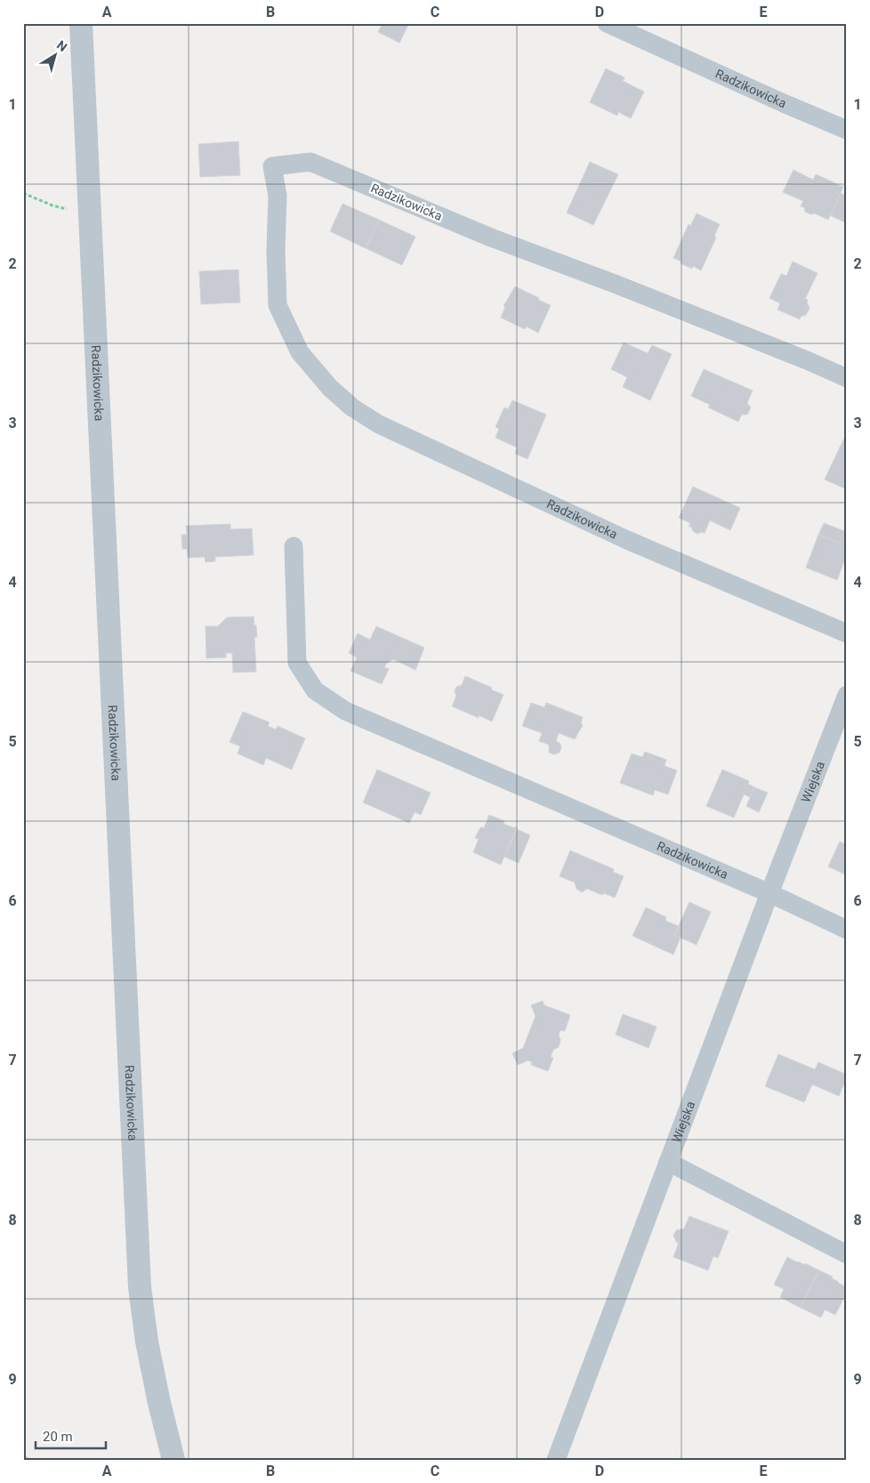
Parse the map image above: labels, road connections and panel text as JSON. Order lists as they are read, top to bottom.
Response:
{
  "streets": {
    "street": ["Radzikowicka", "Wiejska"]
  },
  "crossings": [
    ["Radzikowicka", "Wiejska"]
  ],
  "scale_bar": "20 m",
  "north": "top right",
  "grid": {
    "columns": [
      "A",
      "B",
      "C",
      "D",
      "E"
    ],
    "rows": [
      "1",
      "2",
      "3",
      "4",
      "5",
      "6",
      "7",
      "8",
      "9"
    ]
  }
}
